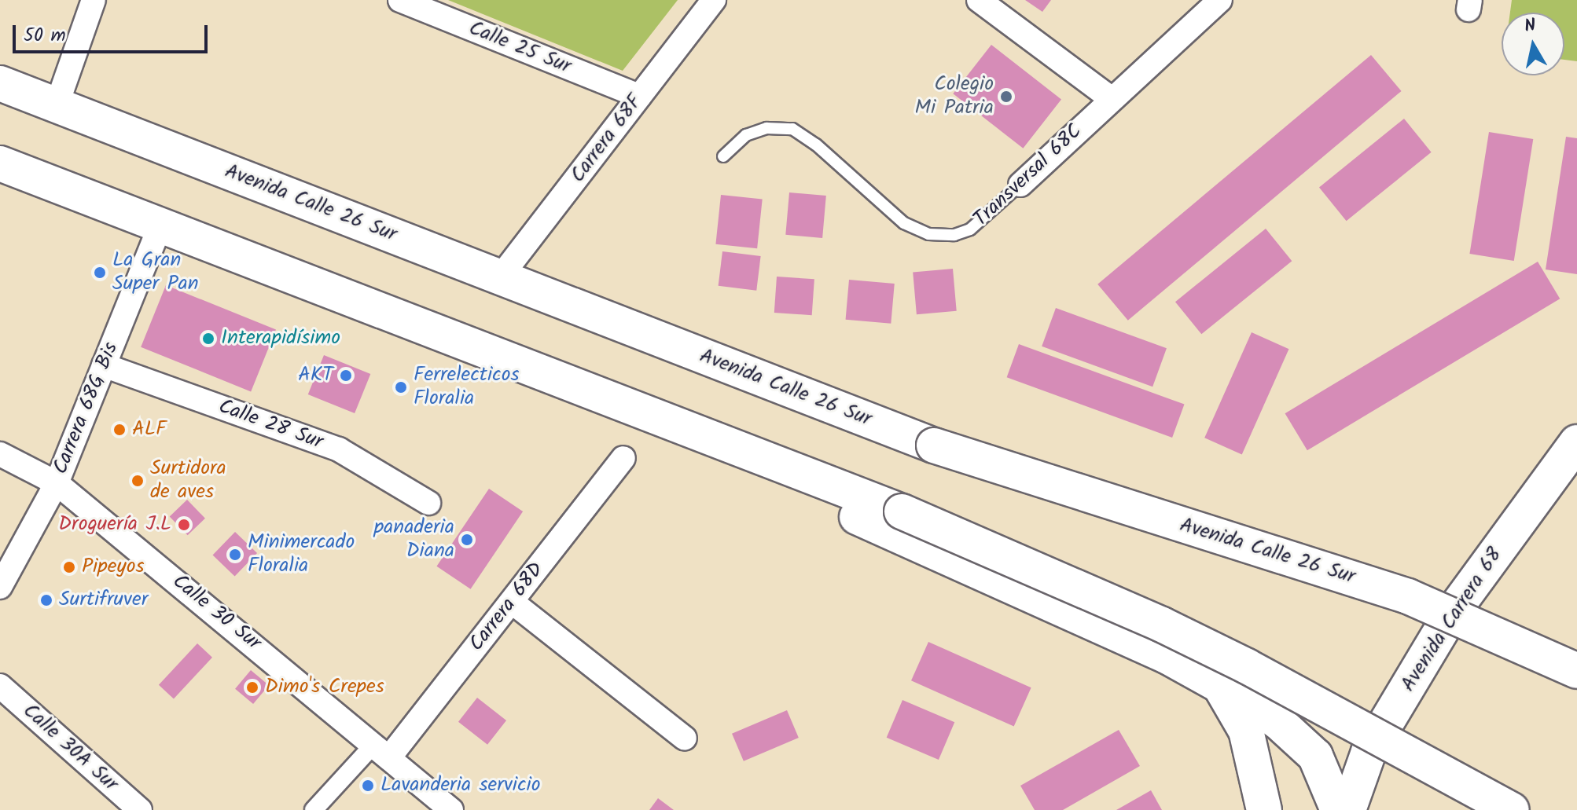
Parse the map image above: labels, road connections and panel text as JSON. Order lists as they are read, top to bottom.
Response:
{
  "streets": {
    "main road": ["Avenida Calle 26 Sur", "Avenida Carrera 68"],
    "street": [
      "Calle 25 Sur",
      "Carrera 68F",
      "Transversal 68C",
      "Carrera 68G Bis",
      "Calle 28 Sur",
      "Carrera 68D",
      "Calle 30 Sur",
      "Calle 30A Sur"
    ]
  },
  "crossings": [
    ["Calle 25 Sur", "Carrera 68F"],
    ["Carrera 68F", "Avenida Calle 26 Sur"],
    ["Carrera 68G Bis", "Calle 28 Sur"],
    ["Carrera 68G Bis", "Calle 30 Sur"],
    ["Carrera 68D", "Calle 30 Sur"]
  ],
  "places": [
    "Colegio Mi Patria",
    "La Gran Super Pan",
    "Interapidísimo",
    "AKT",
    "Ferrelecticos Floralia",
    "ALF",
    "Surtidora de aves",
    "Droguería J.L",
    "panaderia Diana",
    "Minimercado Floralia",
    "Pipeyos",
    "Surtifruver",
    "Dimo's Crepes",
    "Lavanderia servicio"
  ],
  "scale_bar": "50 m",
  "north": "top"
}
